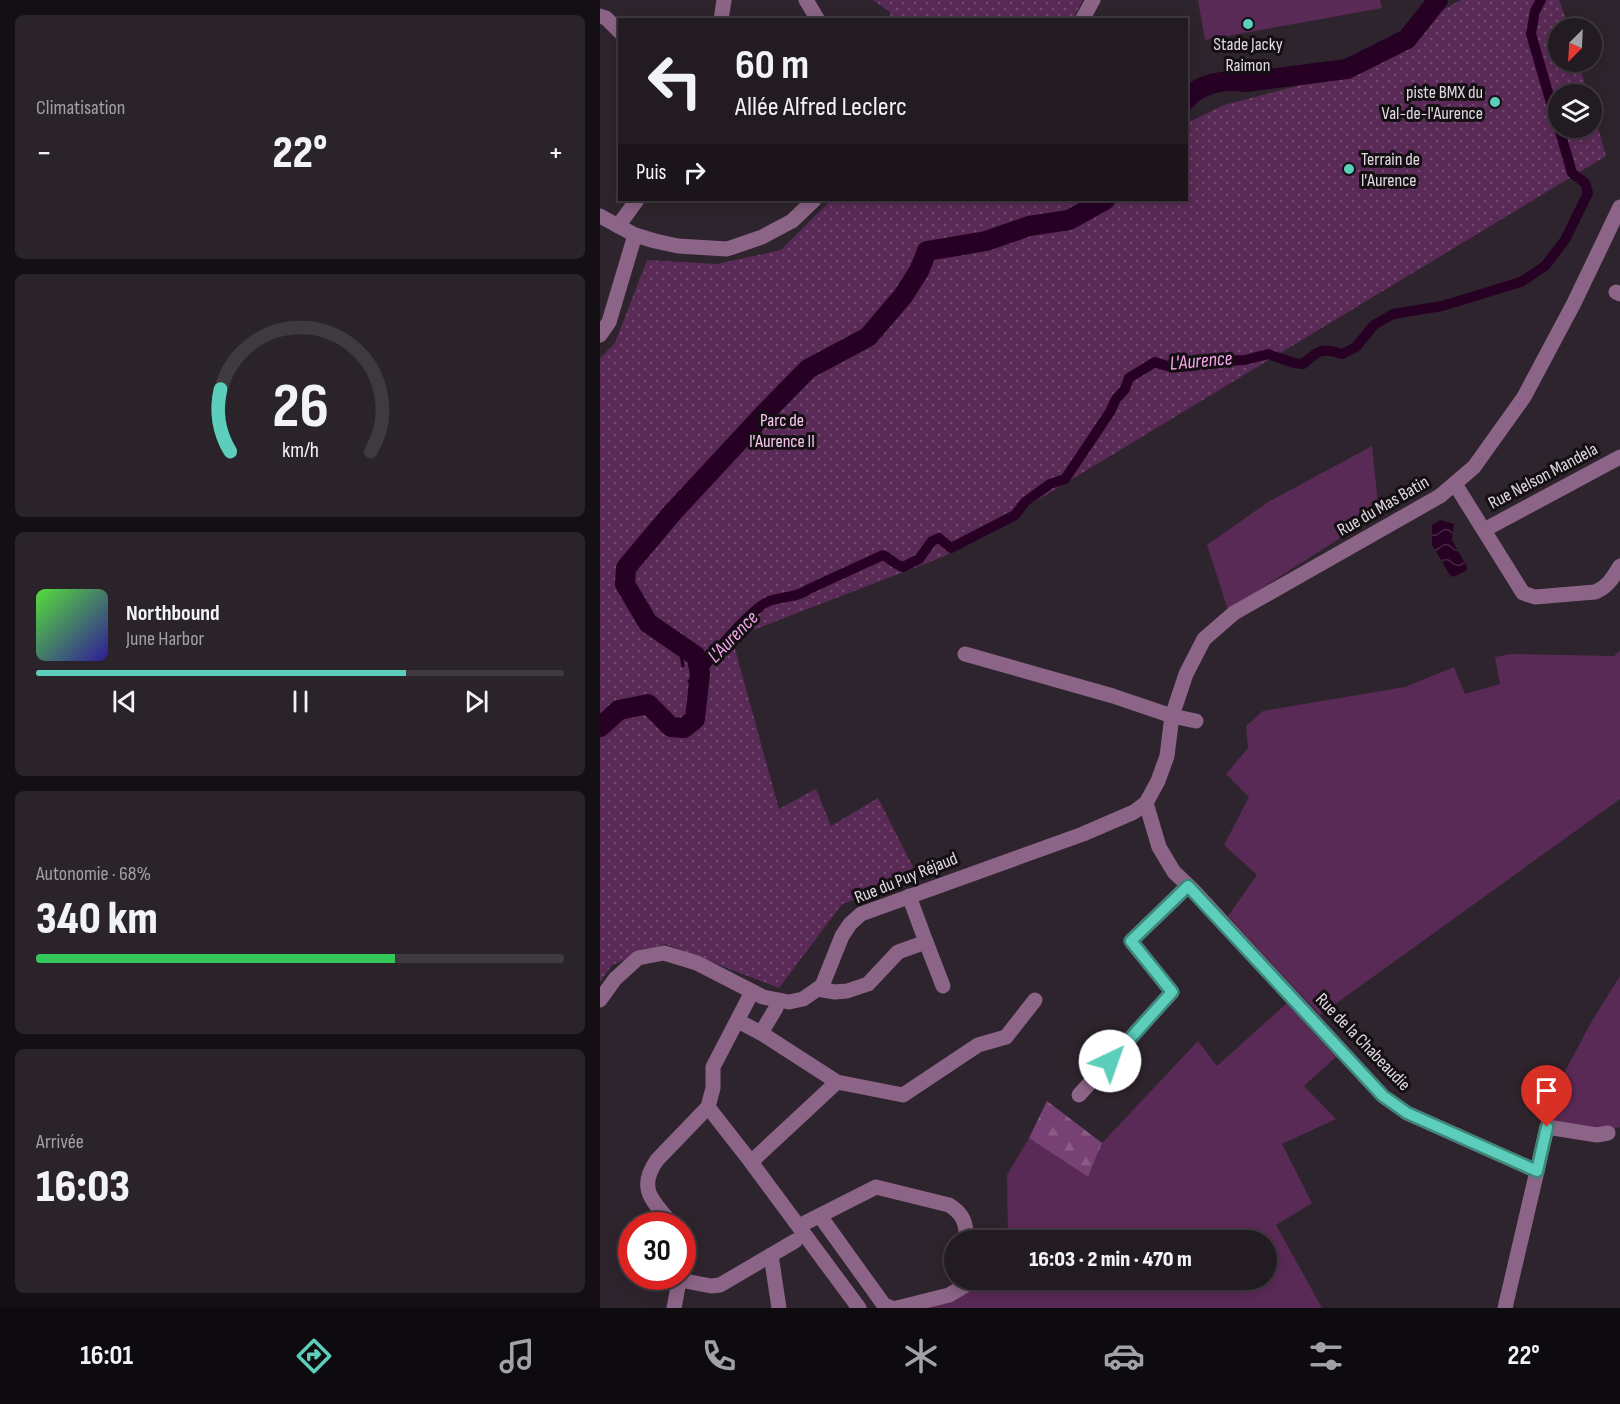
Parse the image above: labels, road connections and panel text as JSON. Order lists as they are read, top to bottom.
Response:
{
  "streets": {
    "street": [
      "Rue Nelson Mandela",
      "Rue du Mas Batin",
      "Rue du Puy Réjaud",
      "Rue de la Chabeaudie"
    ]
  },
  "crossings": [
    ["Rue Nelson Mandela", "Rue du Mas Batin"],
    ["Rue du Mas Batin", "Rue du Puy Réjaud"],
    ["Rue du Mas Batin", "Rue de la Chabeaudie"],
    ["Rue du Puy Réjaud", "Rue de la Chabeaudie"]
  ],
  "water": ["L'Aurence"],
  "parks": ["Parc de l'Aurence II"],
  "places": ["Stade Jacky Raimon", "piste BMX du Val-de-l'Aurence", "Terrain de l'Aurence"],
  "north": "bottom left",
  "page": {
    "tile": [
      "Climatisation",
      ["Autonomie · 68%", "340 km"],
      ["Arrivée", "16:03"]
    ],
    "turn": ["60 m", "Allée Alfred Leclerc"],
    "heat": ["−", "22°", "+"],
    "then": "Puis",
    "song": ["Northbound", "June Harbor"],
    "limit": "30",
    "trip": "16:03 · 2 min · 470 m",
    "tabs": ["16:01", "22°"],
    "gauge": ["26", "km/h"]
  }
}
